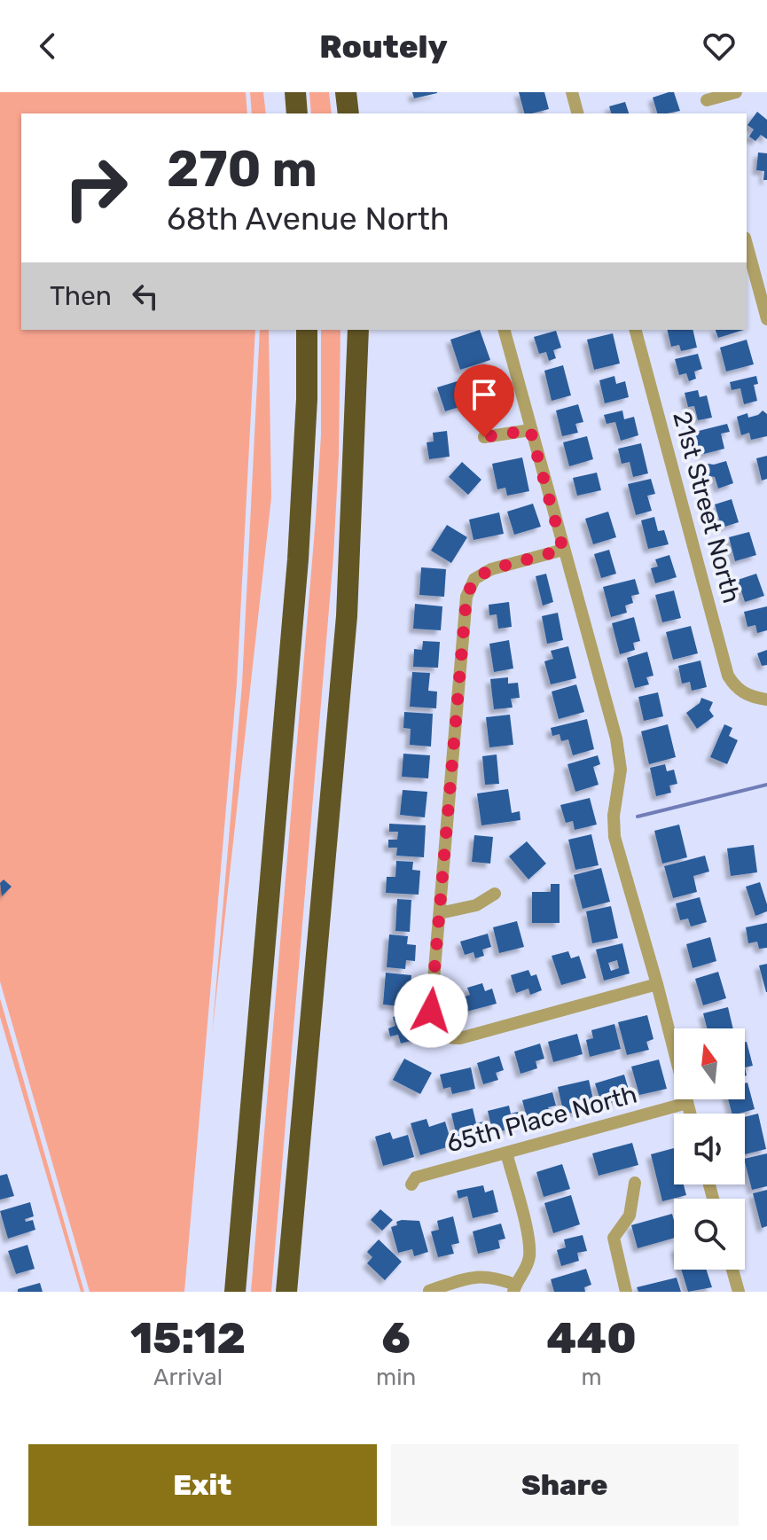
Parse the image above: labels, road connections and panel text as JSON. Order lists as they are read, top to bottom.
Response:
{
  "streets": {
    "street": ["21st Street North", "65th Place North"]
  },
  "north": "top",
  "page": {
    "header": "Routely",
    "turn": ["270 m", "68th Avenue North"],
    "then": "Then",
    "eta": [
      "15:12",
      "Arrival",
      "6",
      "min",
      "440",
      "m"
    ],
    "buttons": ["Exit", "Share"]
  }
}
